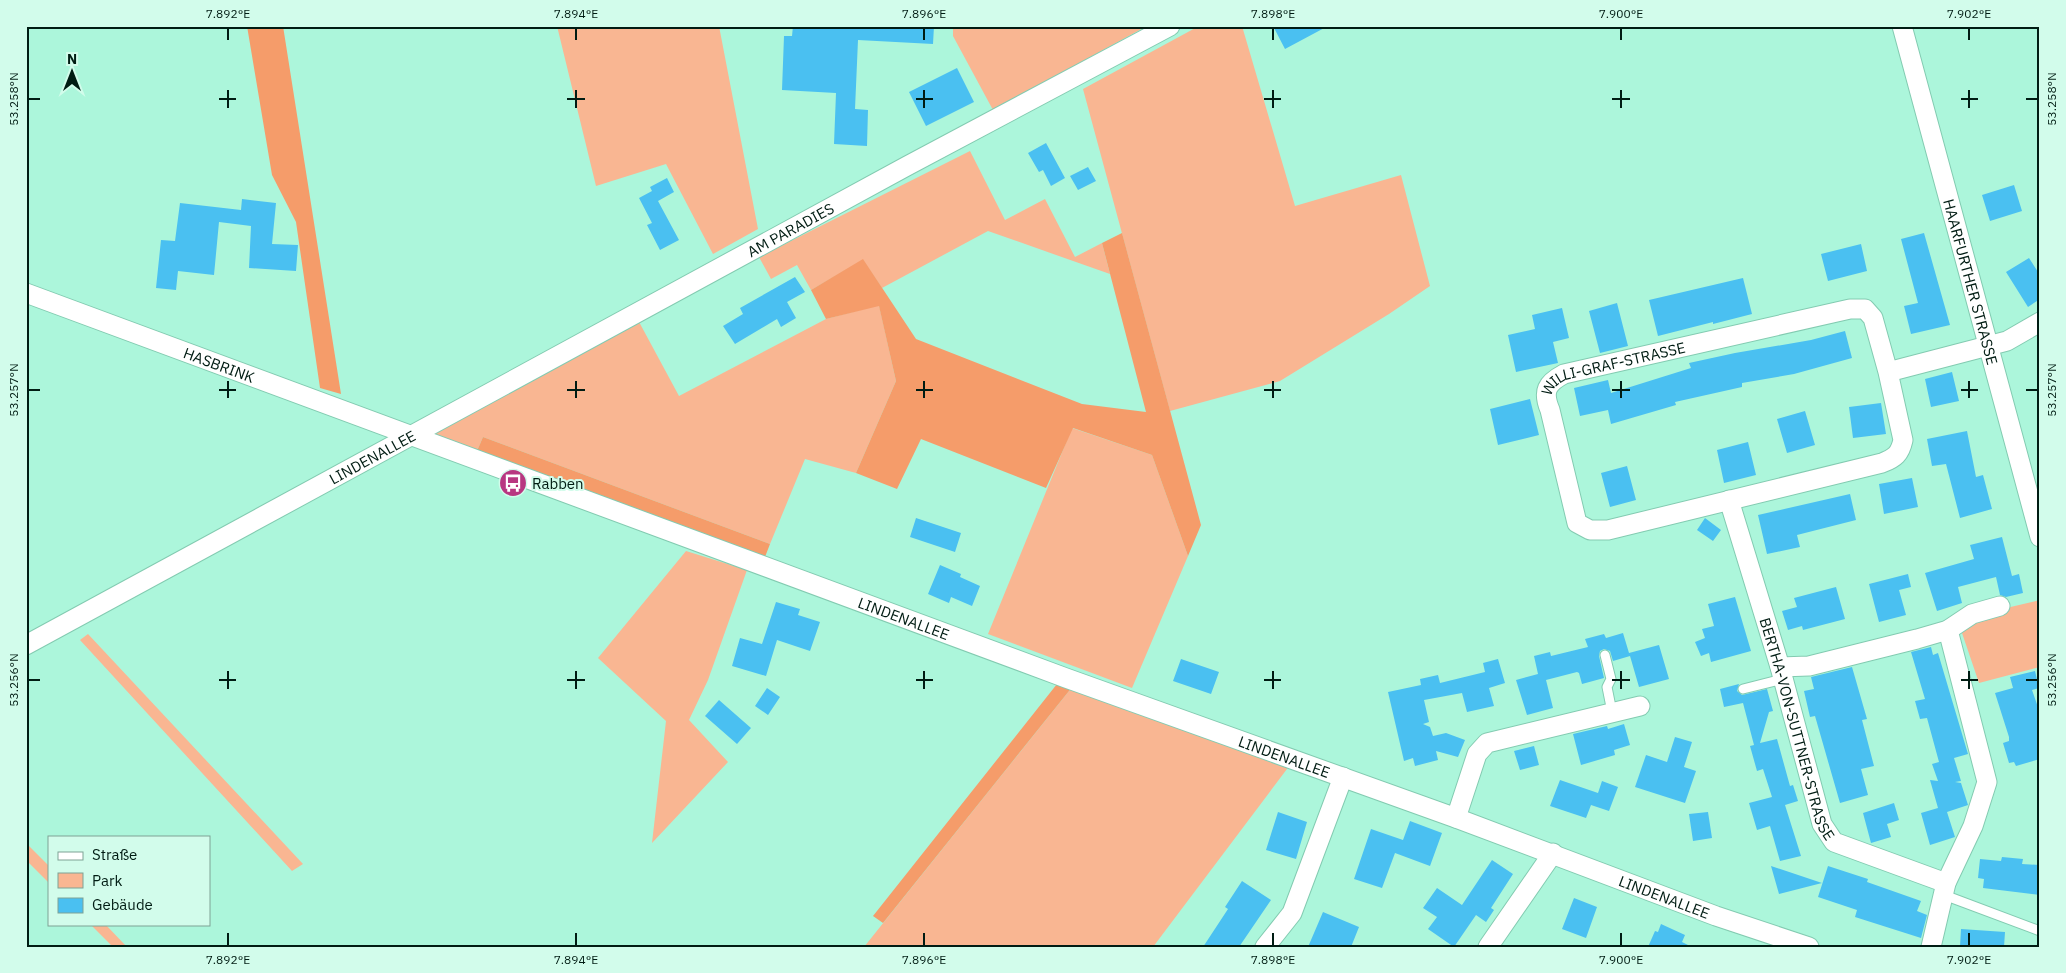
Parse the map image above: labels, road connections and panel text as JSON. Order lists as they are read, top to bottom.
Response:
{
  "streets": {
    "street": [
      "AM PARADIES",
      "HAARFURTHER STRASSE",
      "HASBRINK",
      "WILLI-GRAF-STRASSE",
      "LINDENALLEE",
      "BERTHA-VON-SUTTNER-STRASSE"
    ]
  },
  "crossings": [
    ["AM PARADIES", "HASBRINK"],
    ["AM PARADIES", "LINDENALLEE"],
    ["HASBRINK", "LINDENALLEE"],
    ["WILLI-GRAF-STRASSE", "BERTHA-VON-SUTTNER-STRASSE"]
  ],
  "places": {
    "bus stop": ["Rabben"]
  },
  "legend": ["Straße", "Park", "Gebäude"],
  "north": "top",
  "coordinates": [
    "7.892°E",
    "7.894°E",
    "7.896°E",
    "7.898°E",
    "7.900°E",
    "7.902°E",
    "53.258°N",
    "53.257°N",
    "53.256°N"
  ]
}
